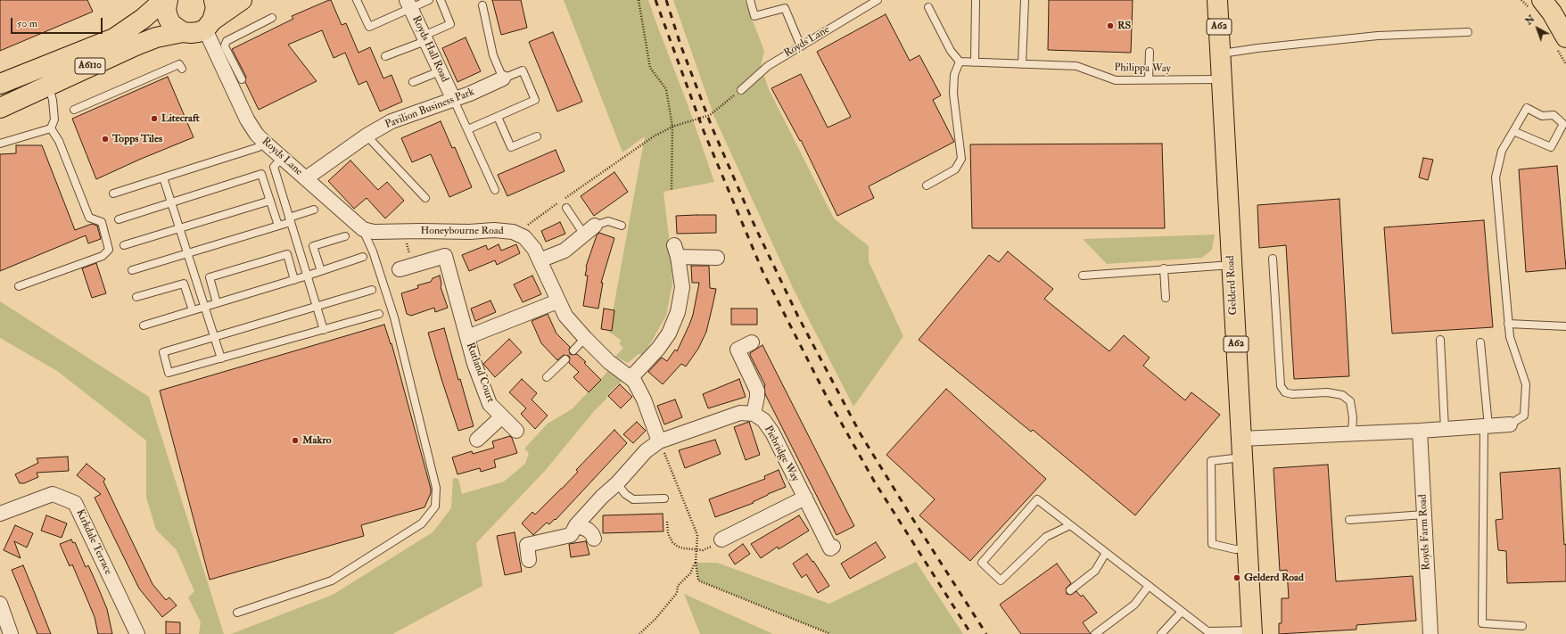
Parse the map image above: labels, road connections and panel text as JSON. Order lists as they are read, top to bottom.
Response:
{
  "streets": {
    "main road": ["A62", "A6110", "Gelderd Road"],
    "street": [
      "Royds Lane",
      "Royds Hall Road",
      "Pavilion Business Park",
      "Honeybourne Road",
      "Rutland Court",
      "Piebridge Way",
      "Royds Farm Road",
      "Kirkdale Terrace"
    ],
    "lane": ["Philippa Way"]
  },
  "crossings": [
    ["Royds Lane", "A6110"],
    ["Royds Lane", "Pavilion Business Park"],
    ["Royds Lane", "Honeybourne Road"],
    ["Royds Hall Road", "Pavilion Business Park"],
    ["Philippa Way", "Gelderd Road"],
    ["Honeybourne Road", "Rutland Court"]
  ],
  "places": [
    "RS",
    "Litecraft",
    "Topps Tiles",
    "Makro",
    "Gelderd Road"
  ],
  "scale_bar": "50 m",
  "north": "top left"
}
